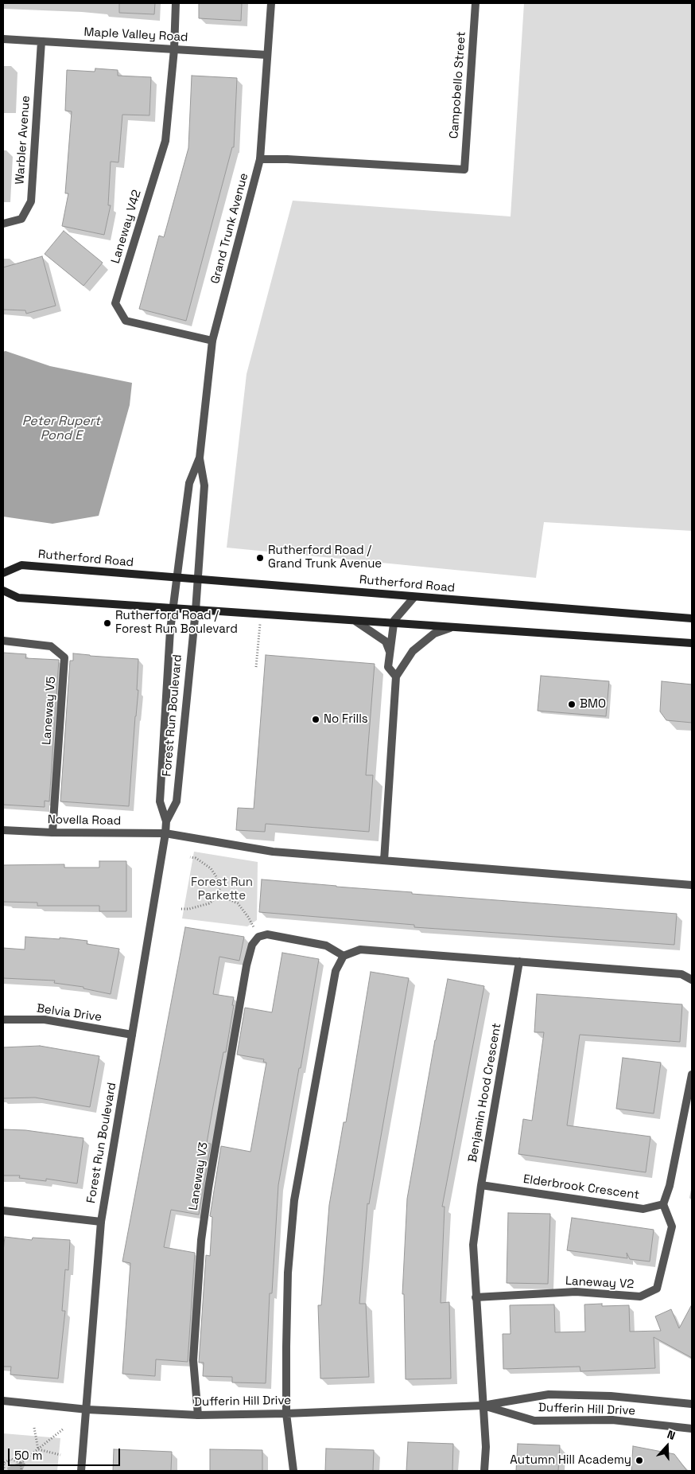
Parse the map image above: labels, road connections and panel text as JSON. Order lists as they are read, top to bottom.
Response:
{
  "streets": {
    "main road": ["Rutherford Road"],
    "street": [
      "Maple Valley Road",
      "Campobello Street",
      "Warbler Avenue",
      "Laneway V42",
      "Grand Trunk Avenue",
      "Laneway V5",
      "Forest Run Boulevard",
      "Novella Road",
      "Belvia Drive",
      "Benjamin Hood Crescent",
      "Laneway V3",
      "Elderbrook Crescent",
      "Laneway V2",
      "Dufferin Hill Drive"
    ]
  },
  "crossings": [
    ["Maple Valley Road", "Warbler Avenue"],
    ["Maple Valley Road", "Laneway V42"],
    ["Maple Valley Road", "Grand Trunk Avenue"],
    ["Campobello Street", "Grand Trunk Avenue"],
    ["Laneway V42", "Grand Trunk Avenue"],
    ["Grand Trunk Avenue", "Rutherford Road"],
    ["Grand Trunk Avenue", "Forest Run Boulevard"],
    ["Rutherford Road", "Forest Run Boulevard"],
    ["Laneway V5", "Novella Road"],
    ["Forest Run Boulevard", "Novella Road"],
    ["Forest Run Boulevard", "Belvia Drive"],
    ["Forest Run Boulevard", "Dufferin Hill Drive"],
    ["Benjamin Hood Crescent", "Elderbrook Crescent"],
    ["Benjamin Hood Crescent", "Laneway V2"],
    ["Benjamin Hood Crescent", "Dufferin Hill Drive"],
    ["Laneway V3", "Dufferin Hill Drive"],
    ["Elderbrook Crescent", "Laneway V2"]
  ],
  "water": ["Peter Rupert Pond E"],
  "parks": ["Forest Run Parkette"],
  "places": [
    "Rutherford Road / Grand Trunk Avenue",
    "Rutherford Road / Forest Run Boulevard",
    "BMO",
    "No Frills",
    "Autumn Hill Academy"
  ],
  "scale_bar": "50 m",
  "north": "top"
}
